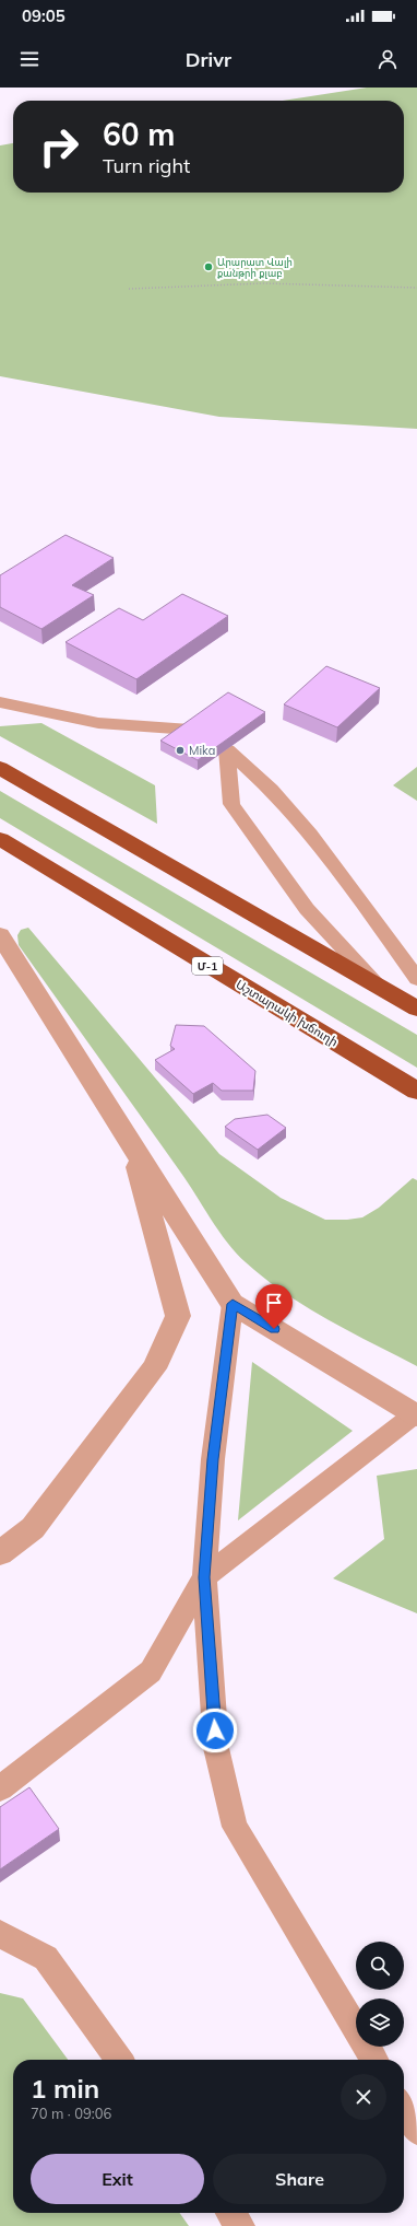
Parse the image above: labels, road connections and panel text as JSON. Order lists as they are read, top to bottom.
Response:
{
  "streets": {
    "highway": ["Մ-1", "Աշտարակի խճուղի"]
  },
  "places": ["Արարատ Վալի քանթրի քլաբ", "Mika"],
  "page": {
    "status": "09:05",
    "header": "Drivr",
    "turn": ["60 m", "Turn right"],
    "heading": ["1 min", "70 m · 09:06"],
    "buttons": ["Exit", "Share"]
  }
}
